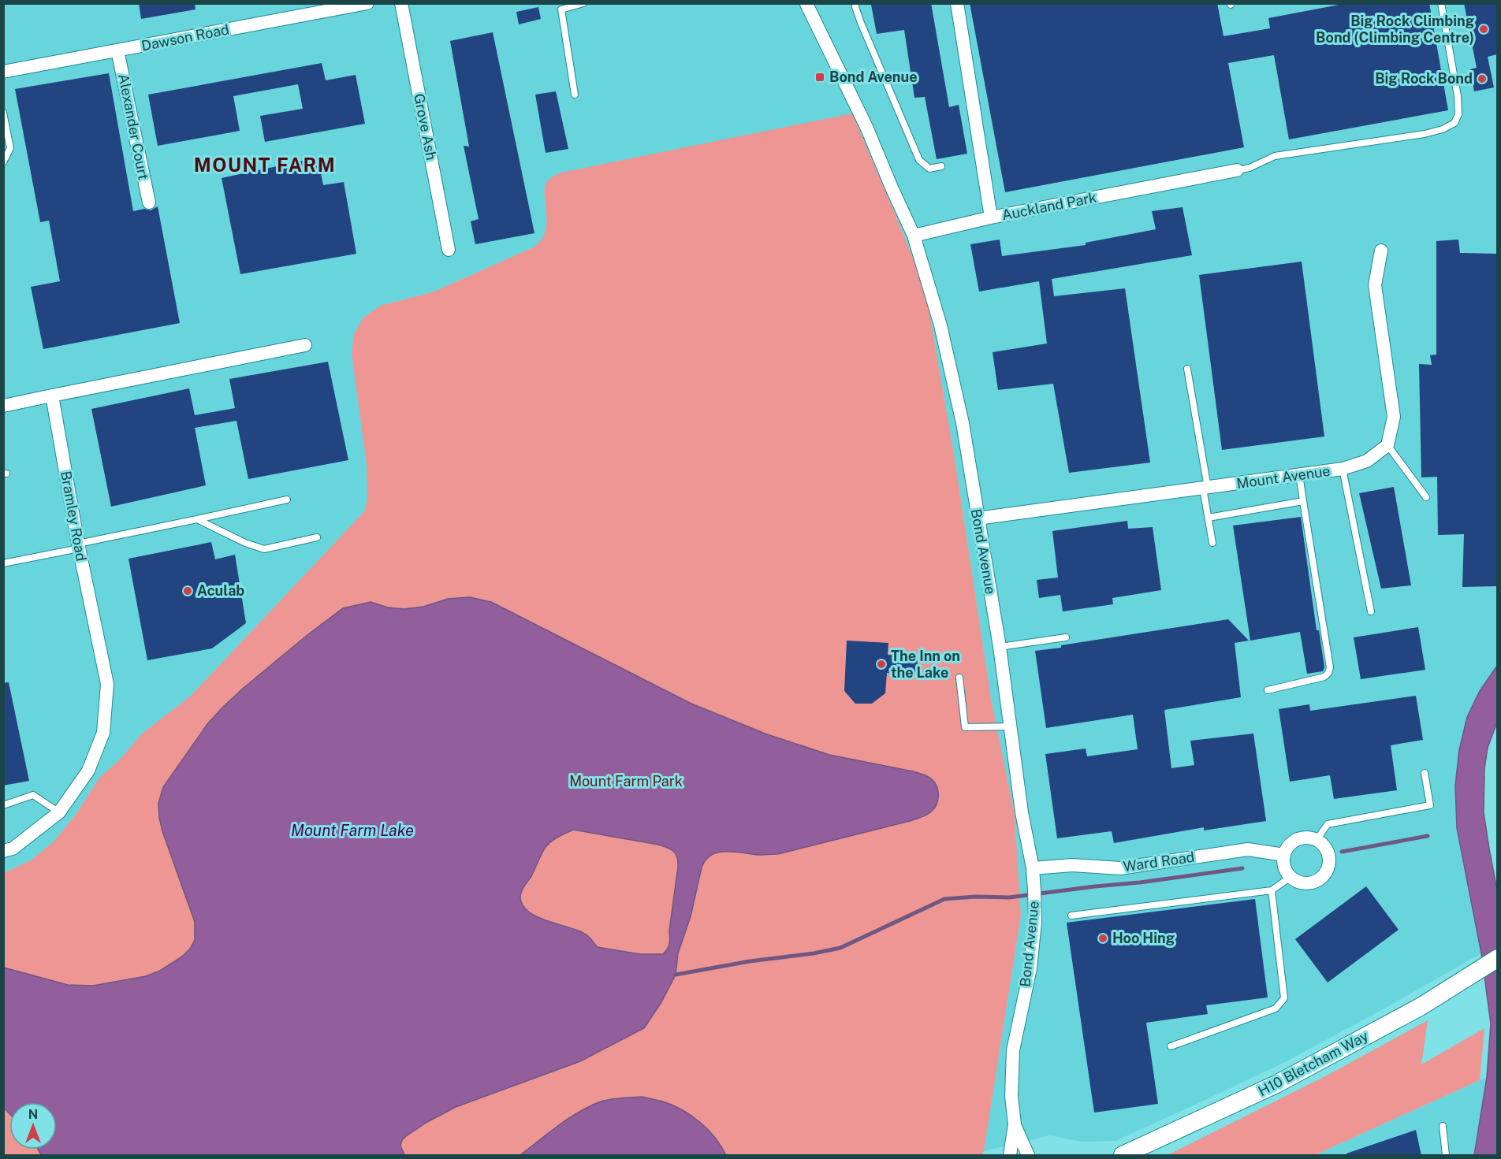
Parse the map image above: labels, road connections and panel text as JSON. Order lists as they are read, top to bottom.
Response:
{
  "streets": {
    "street": [
      "Dawson Road",
      "Alexander Court",
      "Grove Ash",
      "Auckland Park",
      "Mount Avenue",
      "Bramley Road",
      "Bond Avenue",
      "Ward Road",
      "H10 Bletcham Way"
    ]
  },
  "crossings": [
    ["Dawson Road", "Alexander Court"],
    ["Mount Avenue", "Bond Avenue"],
    ["Bond Avenue", "Ward Road"]
  ],
  "districts": ["MOUNT FARM"],
  "water": ["Mount Farm Lake"],
  "parks": ["Mount Farm Park"],
  "places": {
    "other": [
      "Big Rock Climbing Bond (Climbing Centre)",
      "Big Rock Bond",
      "Aculab",
      "The Inn on the Lake",
      "Hoo Hing"
    ],
    "transit": ["Bond Avenue"]
  },
  "north": "top"
}
